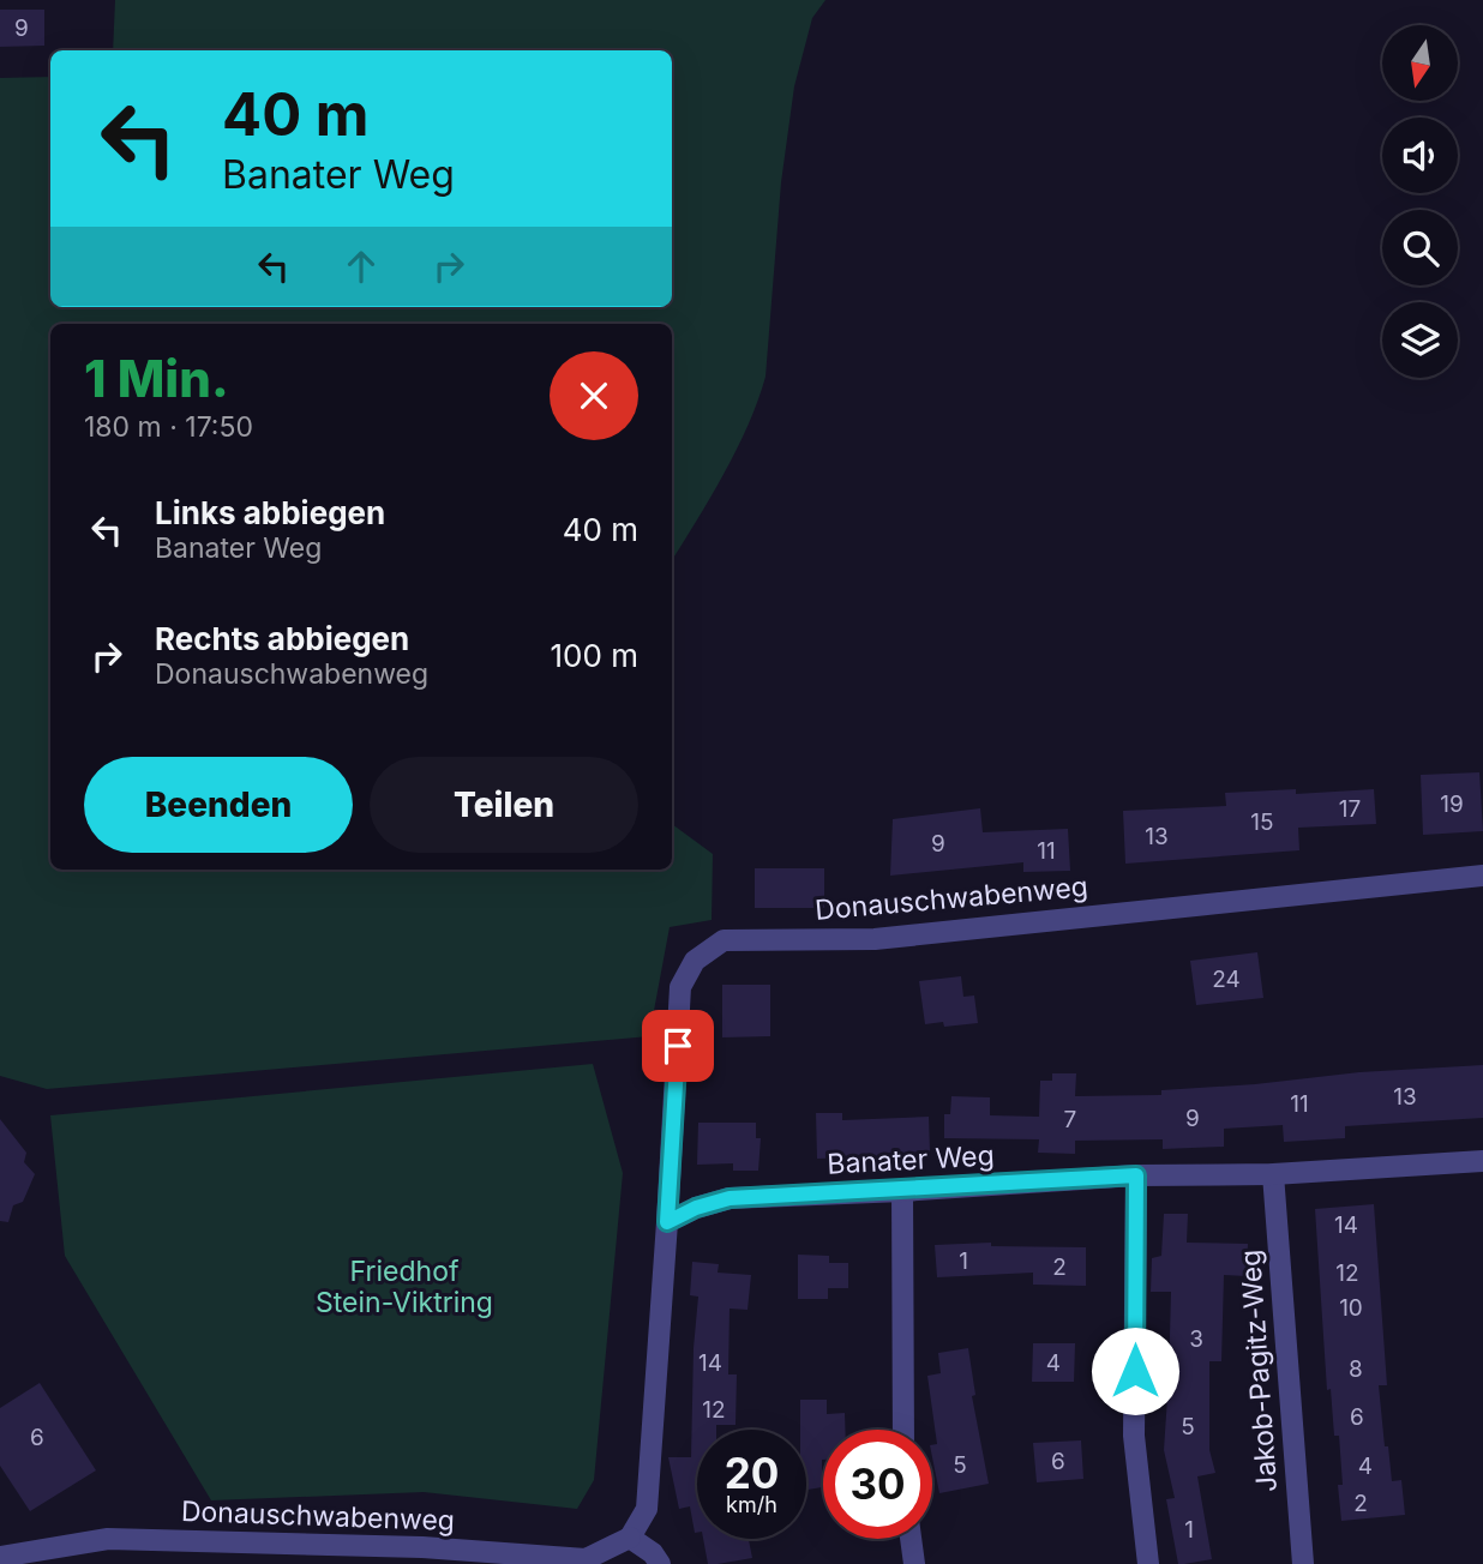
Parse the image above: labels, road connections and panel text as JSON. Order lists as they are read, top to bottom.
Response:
{
  "streets": {
    "street": ["Donauschwabenweg", "Banater Weg", "Jakob-Pagitz-Weg"]
  },
  "crossings": [
    ["Donauschwabenweg", "Banater Weg"],
    ["Banater Weg", "Jakob-Pagitz-Weg"]
  ],
  "parks": ["Friedhof Stein-Viktring"],
  "house_numbers": [
    "9",
    "19",
    "17",
    "15",
    "13",
    "9",
    "11",
    "24",
    "13",
    "11",
    "9",
    "7",
    "14",
    "1",
    "2",
    "12",
    "10",
    "3",
    "14",
    "4",
    "8",
    "12",
    "6",
    "5",
    "6",
    "6",
    "5",
    "4",
    "2",
    "1"
  ],
  "north": "bottom",
  "page": {
    "turn": ["40 m", "Banater Weg"],
    "heading": ["1 Min.", "180 m · 17:50"],
    "list": [
      {
        "name": "Links abbiegen",
        "note": "Banater Weg",
        "value": "40 m"
      },
      {
        "name": "Rechts abbiegen",
        "note": "Donauschwabenweg",
        "value": "100 m"
      }
    ],
    "buttons": ["Beenden", "Teilen"],
    "speed": "20 km/h",
    "limit": "30"
  }
}
